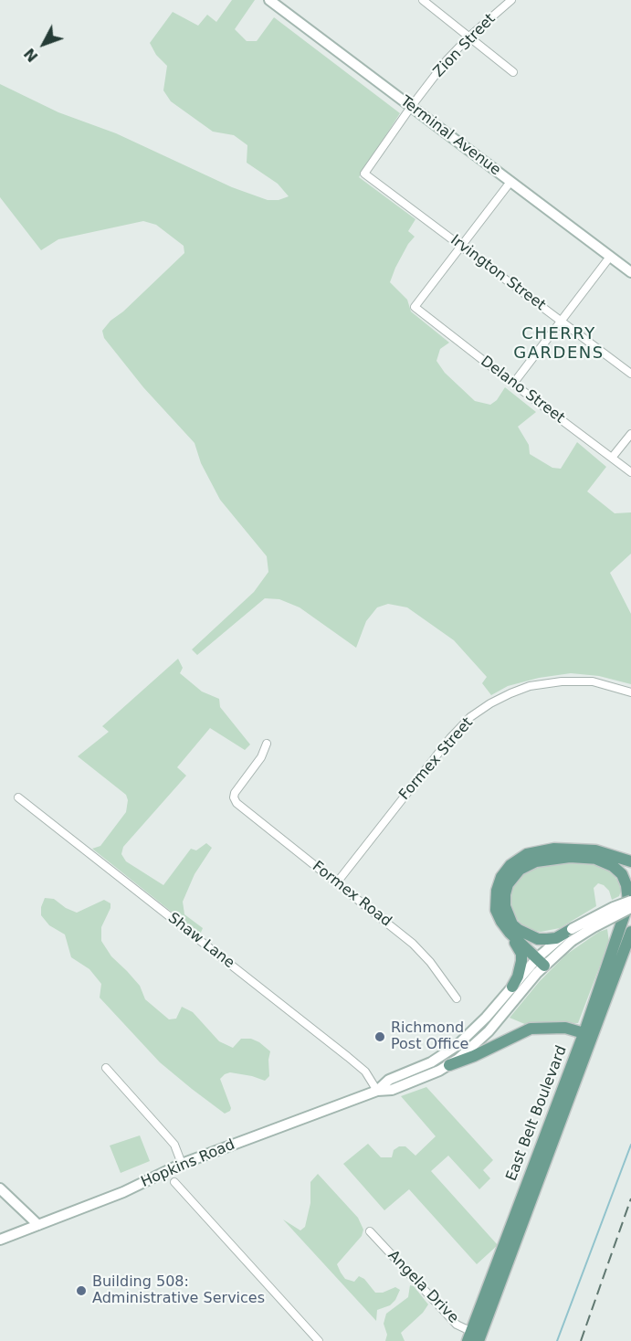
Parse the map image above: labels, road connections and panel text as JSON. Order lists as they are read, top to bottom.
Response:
{
  "streets": {
    "main road": ["Terminal Avenue", "East Belt Boulevard", "Hopkins Road"],
    "street": [
      "Zion Street",
      "Irvington Street",
      "Delano Street",
      "Formex Street",
      "Formex Road",
      "Shaw Lane",
      "Angela Drive"
    ]
  },
  "crossings": [
    ["Zion Street", "Terminal Avenue"],
    ["Zion Street", "Irvington Street"],
    ["Irvington Street", "Delano Street"],
    ["Formex Street", "Formex Road"],
    ["Shaw Lane", "Hopkins Road"],
    ["East Belt Boulevard", "Hopkins Road"],
    ["East Belt Boulevard", "Angela Drive"]
  ],
  "districts": ["CHERRY GARDENS"],
  "places": ["Richmond Post Office", "Building 508: Administrative Services"],
  "north": "bottom left"
}
